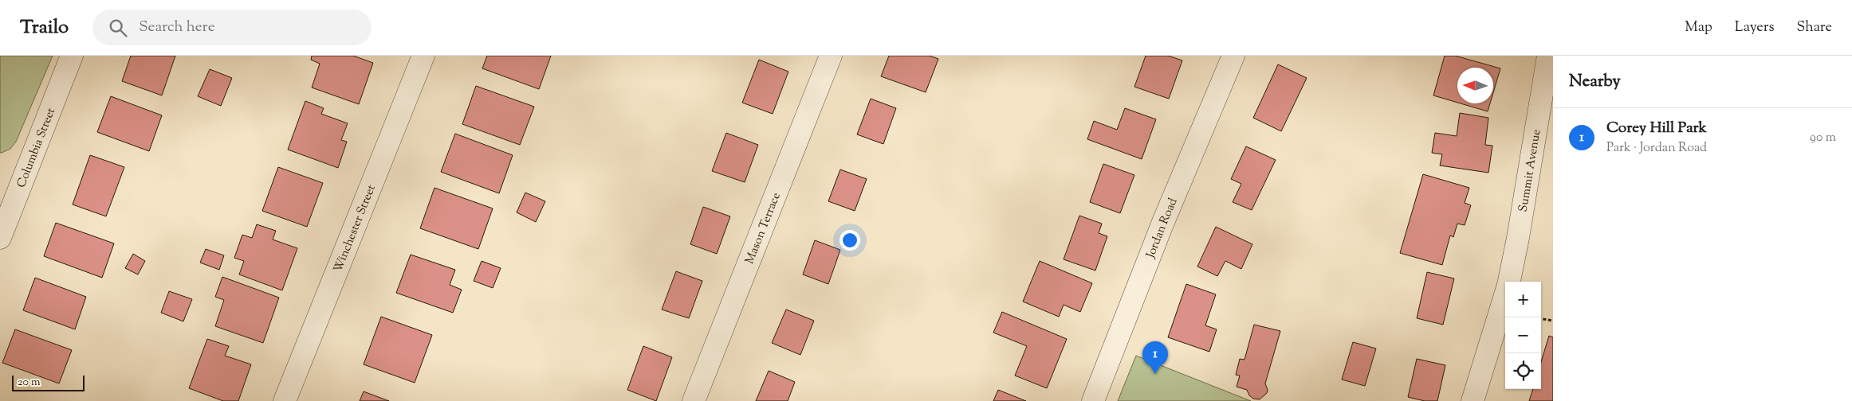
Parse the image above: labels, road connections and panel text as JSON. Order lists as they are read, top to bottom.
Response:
{
  "streets": {
    "street": [
      "Columbia Street",
      "Summit Avenue",
      "Jordan Road",
      "Winchester Street",
      "Mason Terrace"
    ]
  },
  "scale_bar": "20 m",
  "north": "left",
  "page": {
    "header": "Trailo",
    "search": "Search here",
    "nav": ["Map", "Layers", "Share"],
    "heading": "Nearby",
    "list": [
      {
        "mark": "1",
        "name": "Corey Hill Park",
        "note": "Park · Jordan Road",
        "value": "90 m"
      }
    ],
    "map_buttons": ["+", "−"],
    "pins": "1",
    "scale": "20 m"
  }
}
